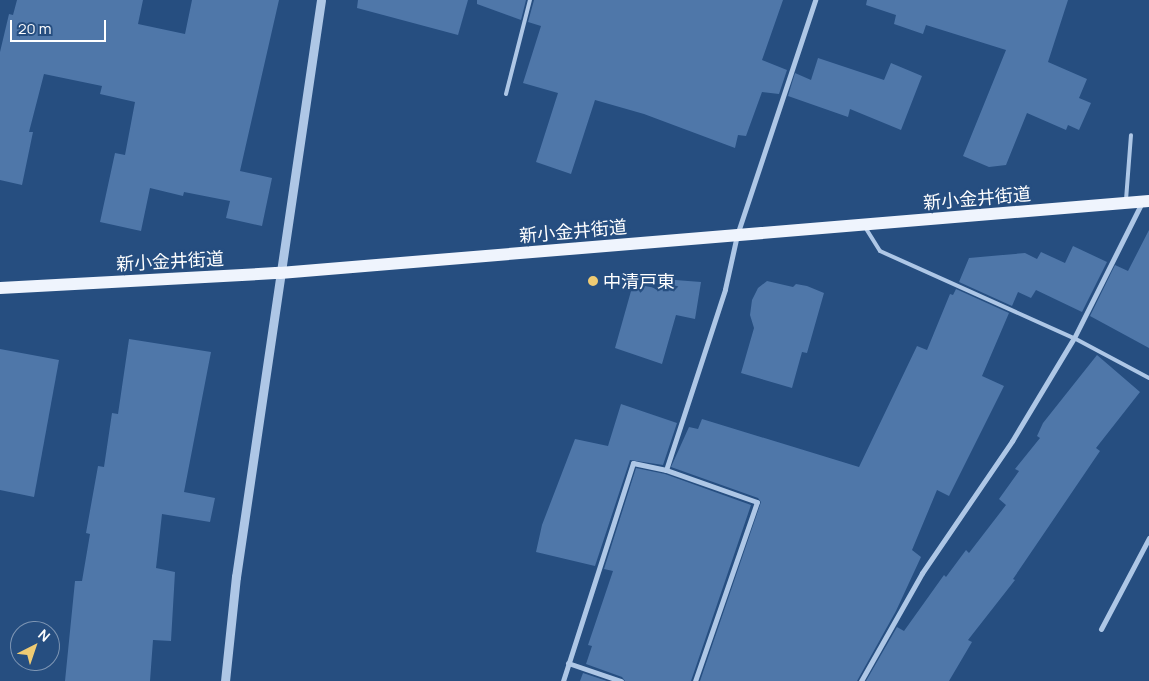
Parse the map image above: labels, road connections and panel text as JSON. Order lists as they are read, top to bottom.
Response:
{
  "streets": {
    "main road": ["新小金井街道"]
  },
  "places": ["中清戸東"],
  "scale_bar": "20 m",
  "north": "top right"
}
